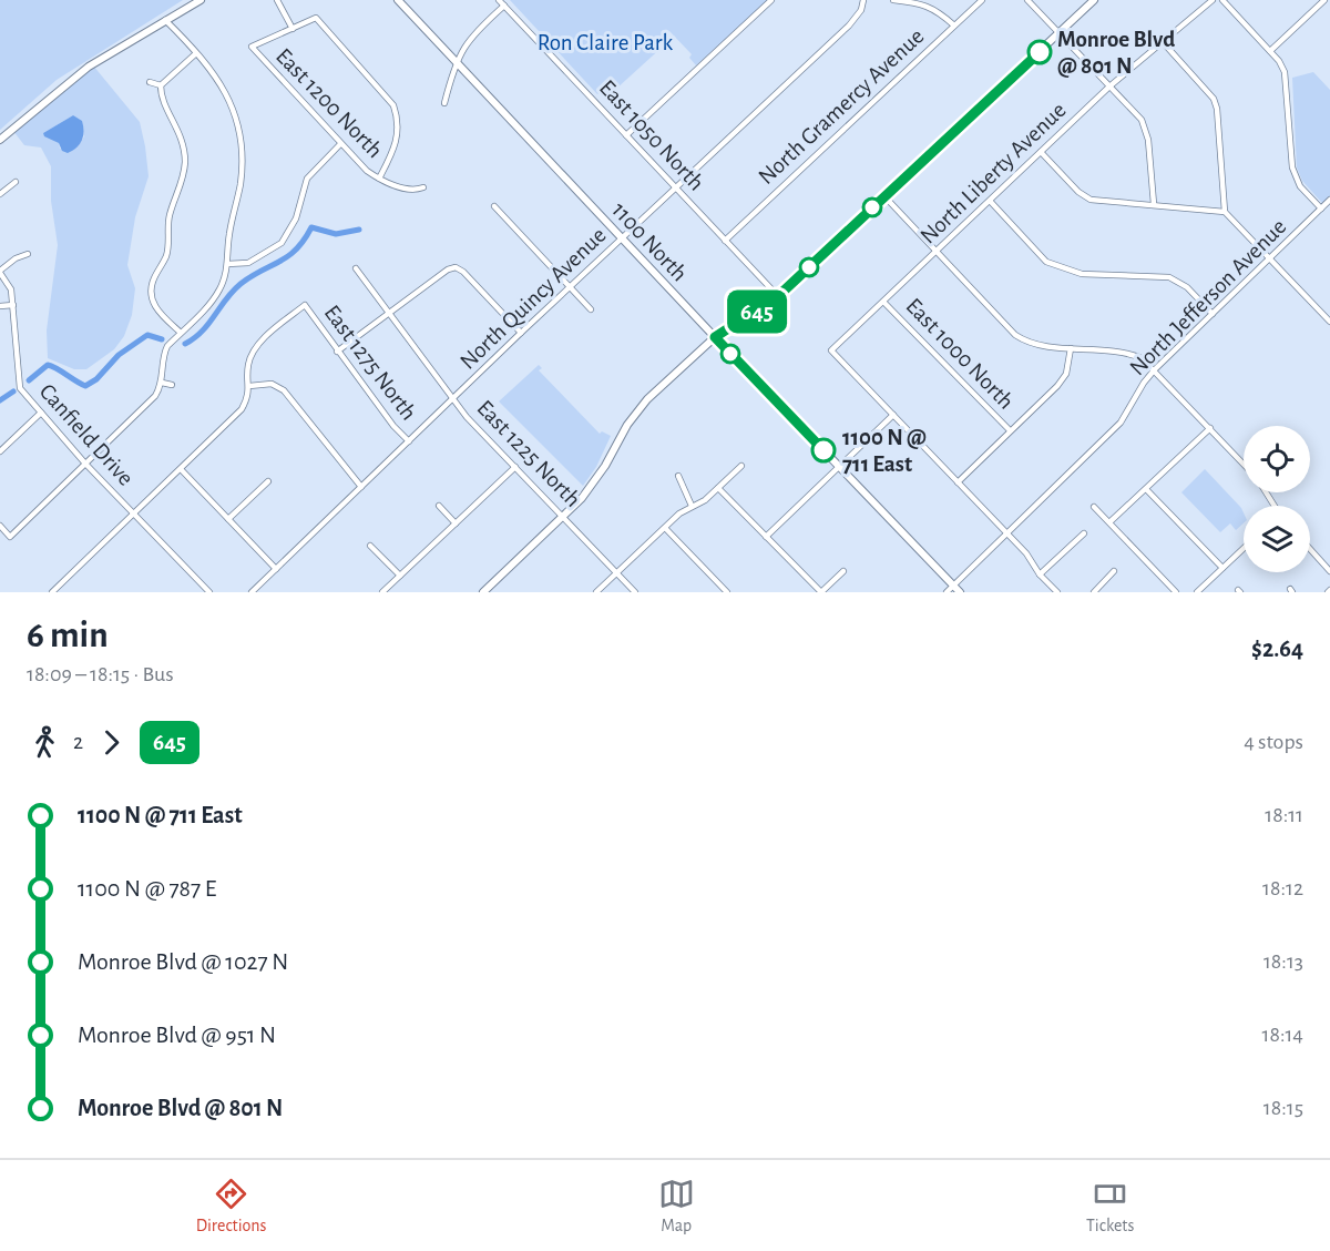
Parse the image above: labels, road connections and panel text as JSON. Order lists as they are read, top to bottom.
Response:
{
  "streets": {
    "street": [
      "East 1200 North",
      "North Gramercy Avenue",
      "East 1050 North",
      "North Liberty Avenue",
      "1100 North",
      "North Jefferson Avenue",
      "North Quincy Avenue",
      "East 1000 North",
      "East 1275 North",
      "Canfield Drive",
      "East 1225 North"
    ]
  },
  "crossings": [
    ["North Gramercy Avenue", "East 1050 North"],
    ["East 1050 North", "North Quincy Avenue"],
    ["North Liberty Avenue", "East 1000 North"],
    ["1100 North", "North Jefferson Avenue"],
    ["1100 North", "North Quincy Avenue"],
    ["North Quincy Avenue", "East 1275 North"],
    ["North Quincy Avenue", "East 1225 North"]
  ],
  "parks": ["Ron Claire Park"],
  "places": ["Monroe Blvd @ 801 N", "1100 N @ 711 East"],
  "lines": ["bus line 645"],
  "page": {
    "on_map": "645",
    "heading": ["6 min", "18:09 – 18:15 · Bus", "$2.64"],
    "legs": ["2", "645", "4 stops"],
    "list": [
      {
        "name": "1100 N @ 711 East",
        "value": "18:11"
      },
      {
        "name": "1100 N @ 787 E",
        "value": "18:12"
      },
      {
        "name": "Monroe Blvd @ 1027 N",
        "value": "18:13"
      },
      {
        "name": "Monroe Blvd @ 951 N",
        "value": "18:14"
      },
      {
        "name": "Monroe Blvd @ 801 N",
        "value": "18:15"
      }
    ],
    "tabs": ["Directions", "Map", "Tickets"]
  }
}
